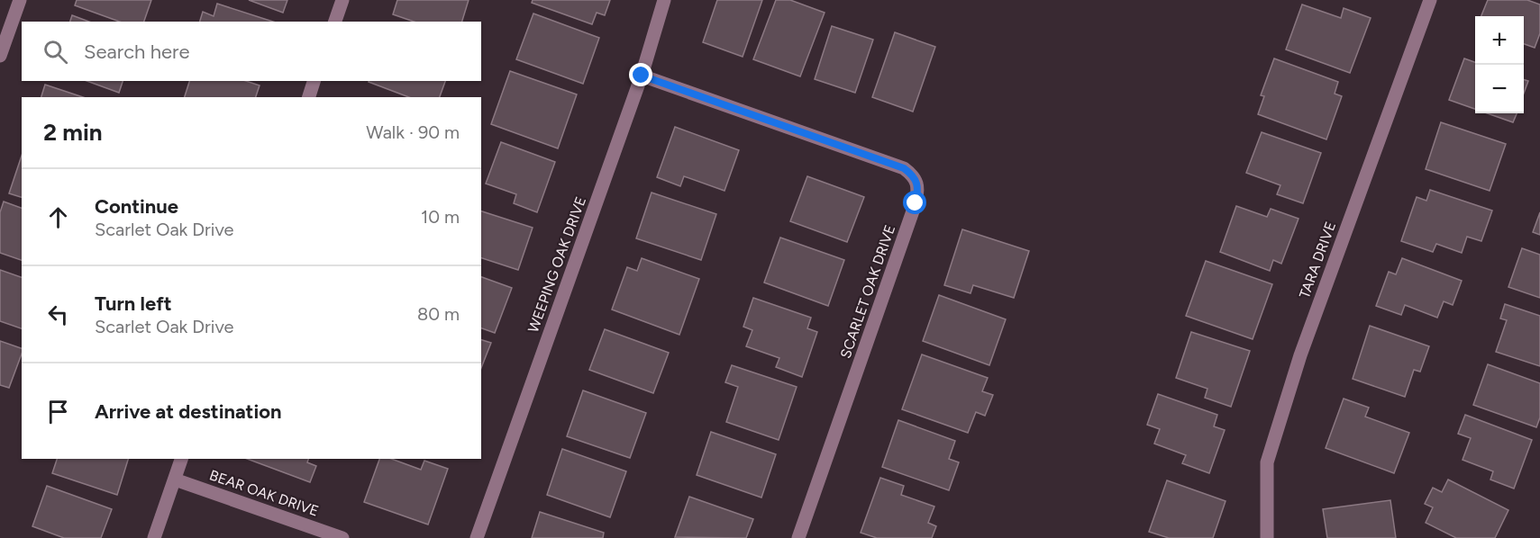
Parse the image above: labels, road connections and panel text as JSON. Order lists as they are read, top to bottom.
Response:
{
  "streets": {
    "street": [
      "TARA DRIVE",
      "WEEPING OAK DRIVE",
      "SCARLET OAK DRIVE",
      "BEAR OAK DRIVE"
    ]
  },
  "crossings": [
    ["WEEPING OAK DRIVE", "SCARLET OAK DRIVE"]
  ],
  "page": {
    "map_buttons": ["+", "−"],
    "search": "Search here",
    "heading": ["2 min", "Walk · 90 m"],
    "list": [
      ["Continue", "Scarlet Oak Drive", "10 m"],
      ["Turn left", "Scarlet Oak Drive", "80 m"],
      "Arrive at destination"
    ]
  }
}
